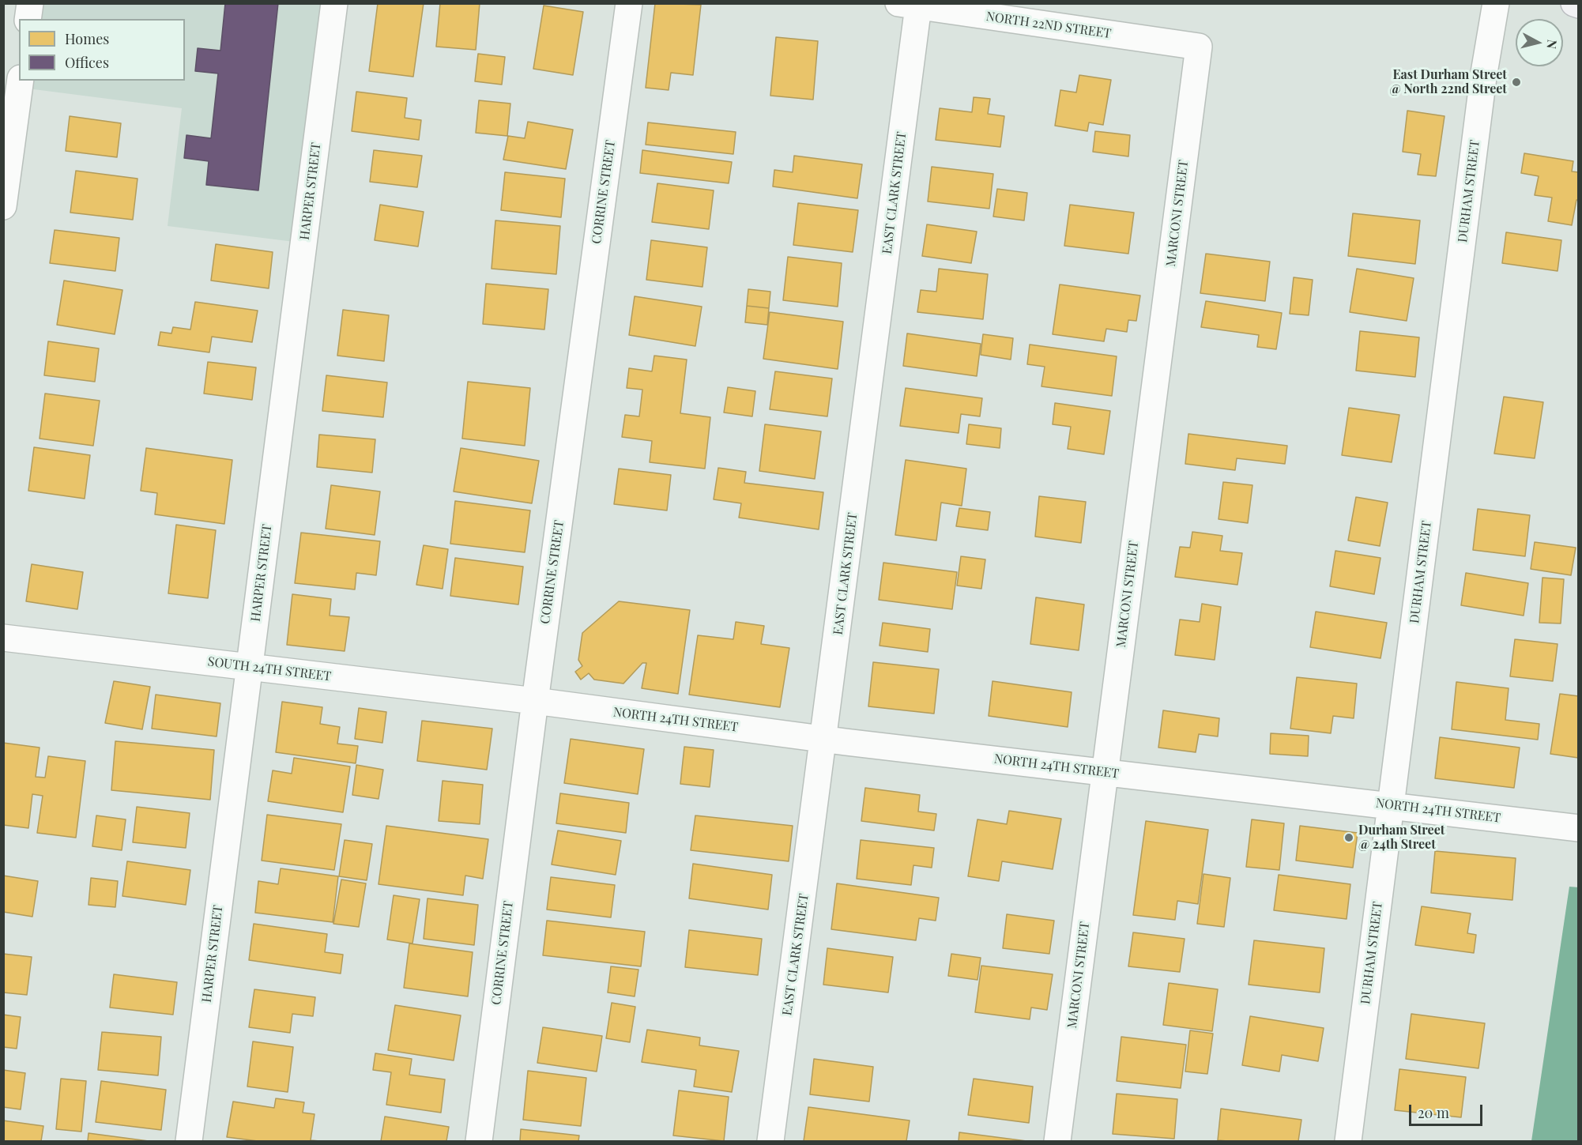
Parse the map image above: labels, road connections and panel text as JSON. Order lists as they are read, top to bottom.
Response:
{
  "streets": {
    "street": [
      "NORTH 22ND STREET",
      "HARPER STREET",
      "DURHAM STREET",
      "CORRINE STREET",
      "EAST CLARK STREET",
      "MARCONI STREET",
      "SOUTH 24TH STREET",
      "NORTH 24TH STREET"
    ]
  },
  "crossings": [
    ["NORTH 22ND STREET", "EAST CLARK STREET"],
    ["NORTH 22ND STREET", "MARCONI STREET"],
    ["HARPER STREET", "SOUTH 24TH STREET"],
    ["DURHAM STREET", "NORTH 24TH STREET"],
    ["CORRINE STREET", "SOUTH 24TH STREET"],
    ["CORRINE STREET", "NORTH 24TH STREET"],
    ["EAST CLARK STREET", "NORTH 24TH STREET"],
    ["MARCONI STREET", "NORTH 24TH STREET"],
    ["SOUTH 24TH STREET", "NORTH 24TH STREET"]
  ],
  "places": ["East Durham Street @ North 22nd Street", "Durham Street @ 24th Street"],
  "legend": ["Homes", "Offices"],
  "scale_bar": "20 m",
  "north": "right"
}
